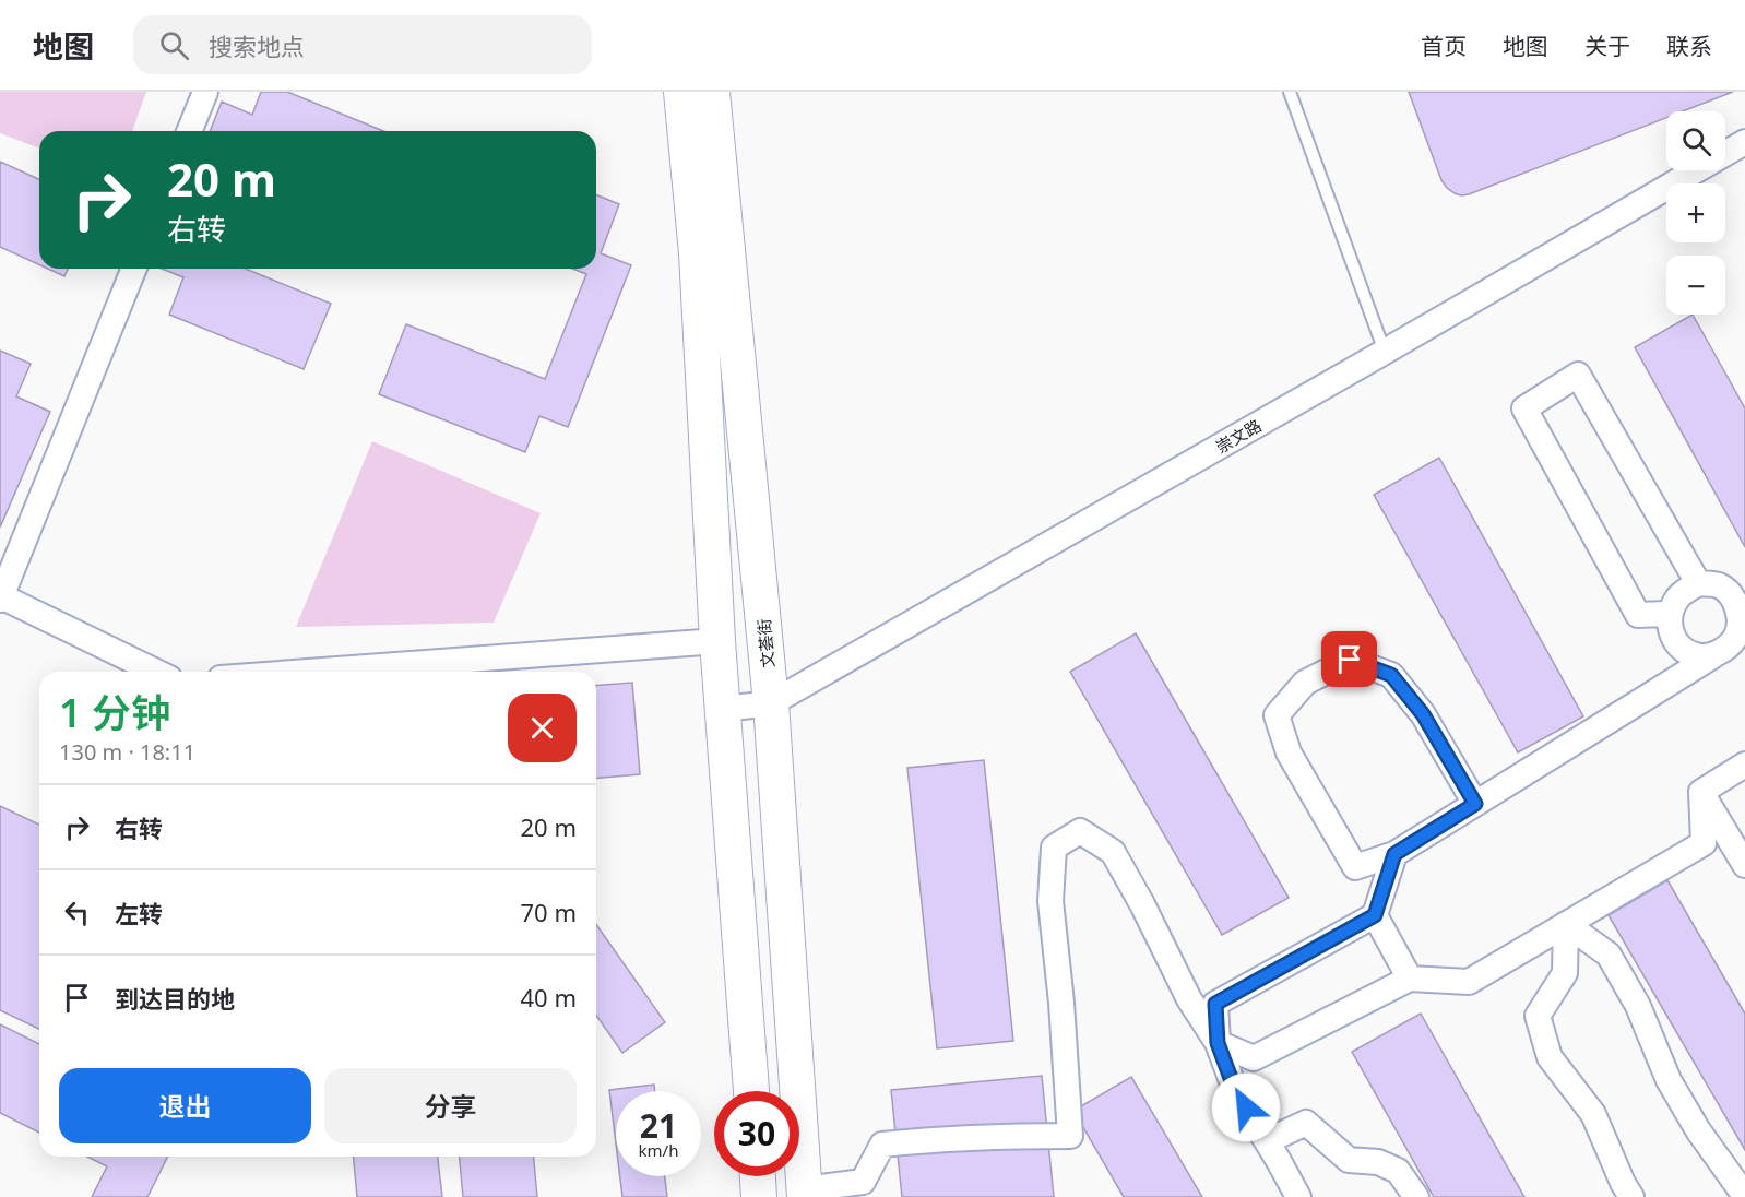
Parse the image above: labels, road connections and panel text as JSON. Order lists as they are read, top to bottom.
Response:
{
  "streets": {
    "main road": ["文荟街"],
    "street": ["崇文路"]
  },
  "crossings": [
    ["崇文路", "文荟街"]
  ],
  "page": {
    "header": "地图",
    "search": "搜索地点",
    "nav": [
      "首页",
      "地图",
      "关于",
      "联系"
    ],
    "map_buttons": ["+", "−"],
    "turn": ["20 m", "右转"],
    "heading": ["1 分钟", "130 m · 18:11"],
    "list": [
      {
        "name": "右转",
        "value": "20 m"
      },
      {
        "name": "左转",
        "value": "70 m"
      },
      {
        "name": "到达目的地",
        "value": "40 m"
      }
    ],
    "buttons": ["退出", "分享"],
    "speed": "21 km/h",
    "limit": "30"
  }
}
